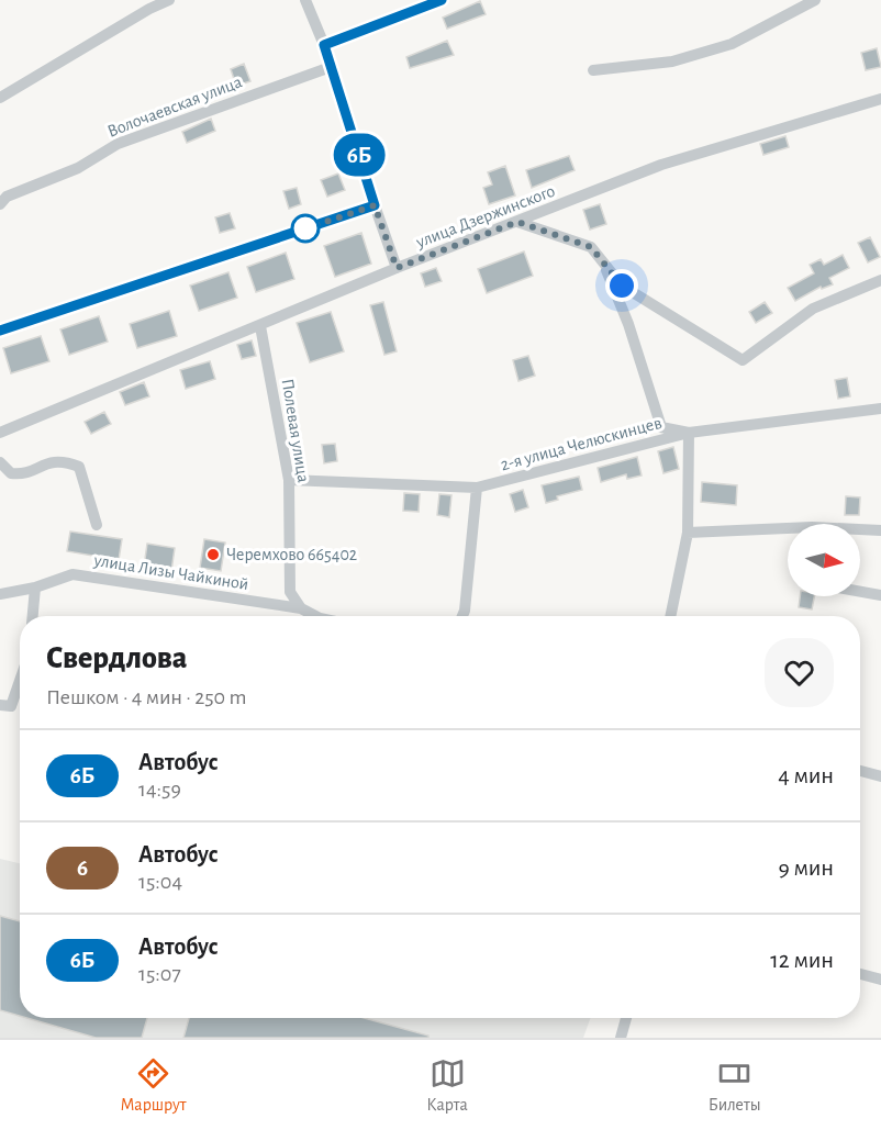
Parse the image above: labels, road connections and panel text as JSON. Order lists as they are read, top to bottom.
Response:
{
  "streets": {
    "street": [
      "Волочаевская улица",
      "улица Дзержинского",
      "Полевая улица",
      "2-я улица Челюскинцев",
      "улица Лизы Чайкиной"
    ]
  },
  "crossings": [
    ["улица Дзержинского", "Полевая улица"],
    ["Полевая улица", "2-я улица Челюскинцев"],
    ["Полевая улица", "улица Лизы Чайкиной"]
  ],
  "places": ["Черемхово 665402"],
  "lines": ["bus line 6Б"],
  "north": "right",
  "page": {
    "on_map": "6Б",
    "heading": ["Свердлова", "Пешком · 4 мин · 250 m"],
    "list": [
      {
        "mark": "6Б",
        "name": "Автобус",
        "note": "14:59",
        "value": "4 мин"
      },
      {
        "mark": "6",
        "name": "Автобус",
        "note": "15:04",
        "value": "9 мин"
      },
      {
        "mark": "6Б",
        "name": "Автобус",
        "note": "15:07",
        "value": "12 мин"
      }
    ],
    "tabs": ["Маршрут", "Карта", "Билеты"]
  }
}
